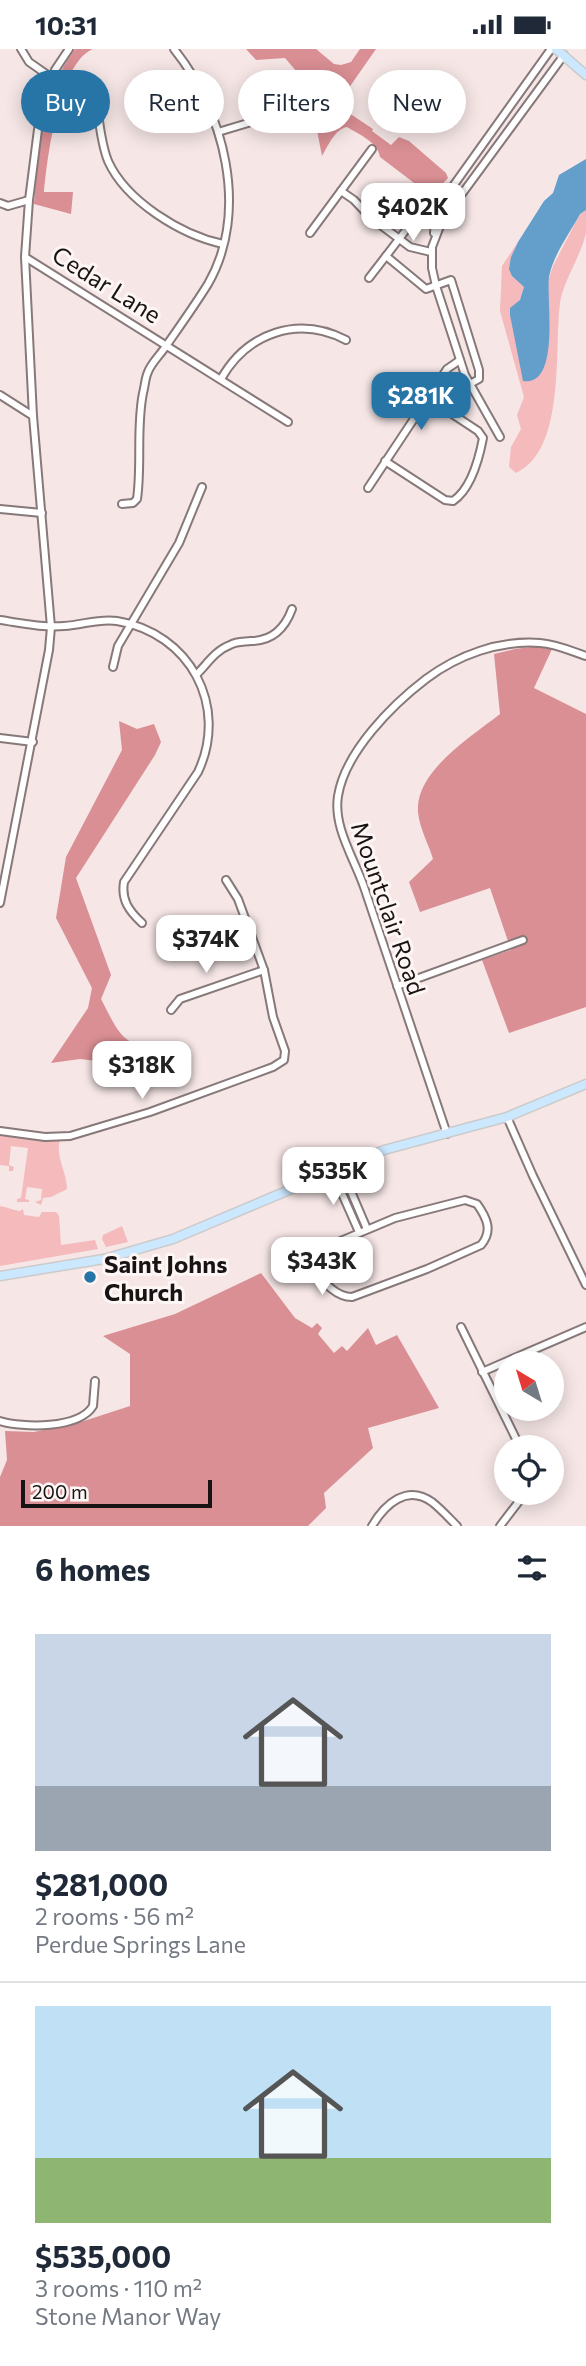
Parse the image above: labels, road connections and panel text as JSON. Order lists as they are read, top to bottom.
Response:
{
  "streets": {
    "street": ["Cedar Lane", "Mountclair Road"]
  },
  "places": ["Saint Johns Church"],
  "scale_bar": "200 m",
  "north": "top left",
  "page": {
    "status": "10:31",
    "chip": [
      "Buy",
      "Rent",
      "Filters",
      "New"
    ],
    "price": [
      "$402K",
      "$281K",
      "$374K",
      "$318K",
      "$535K",
      "$343K"
    ],
    "scale": "200 m",
    "heading": "6 homes",
    "list": [
      {
        "name": "$281,000",
        "note": "2 rooms · 56 m² · Perdue Springs Lane"
      },
      {
        "name": "$535,000",
        "note": "3 rooms · 110 m² · Stone Manor Way"
      }
    ]
  }
}
